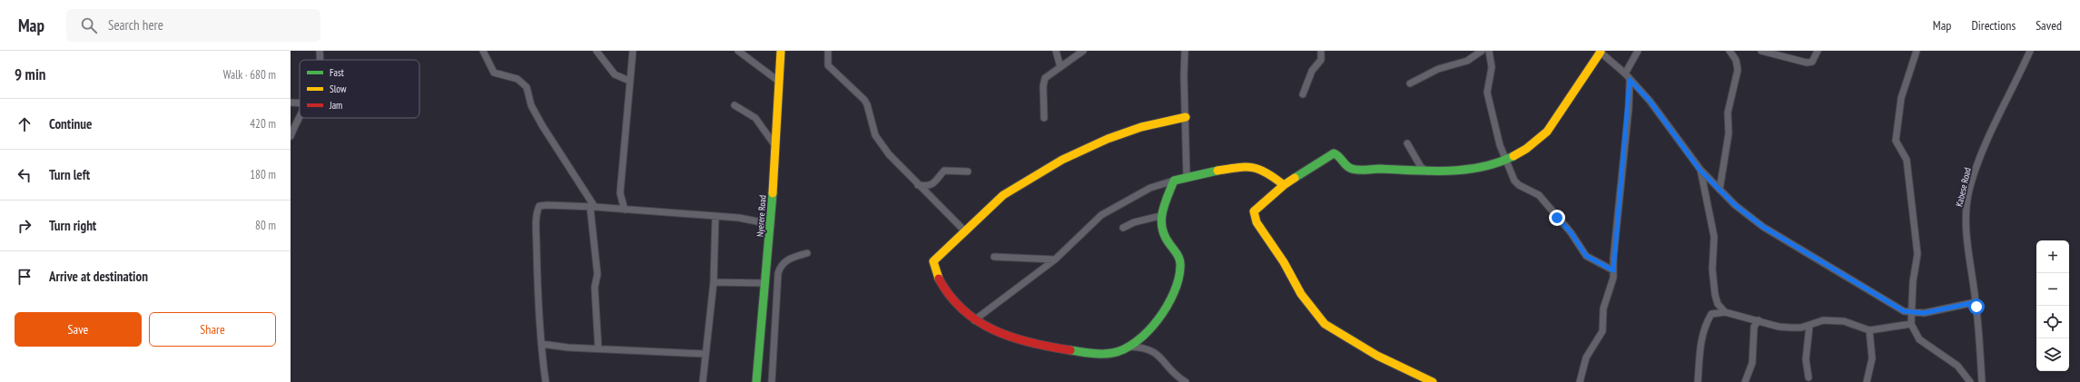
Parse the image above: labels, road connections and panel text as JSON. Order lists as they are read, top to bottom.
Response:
{
  "streets": {
    "main road": ["Nyerere Road"],
    "street": ["Kabese Road"]
  },
  "legend": ["Fast", "Slow", "Jam"],
  "page": {
    "header": "Map",
    "search": "Search here",
    "nav": ["Map", "Directions", "Saved"],
    "heading": ["9 min", "Walk · 680 m"],
    "list": [
      ["Continue", "420 m"],
      ["Turn left", "180 m"],
      ["Turn right", "80 m"],
      "Arrive at destination"
    ],
    "map_buttons": ["+", "−"],
    "buttons": ["Save", "Share"]
  }
}
